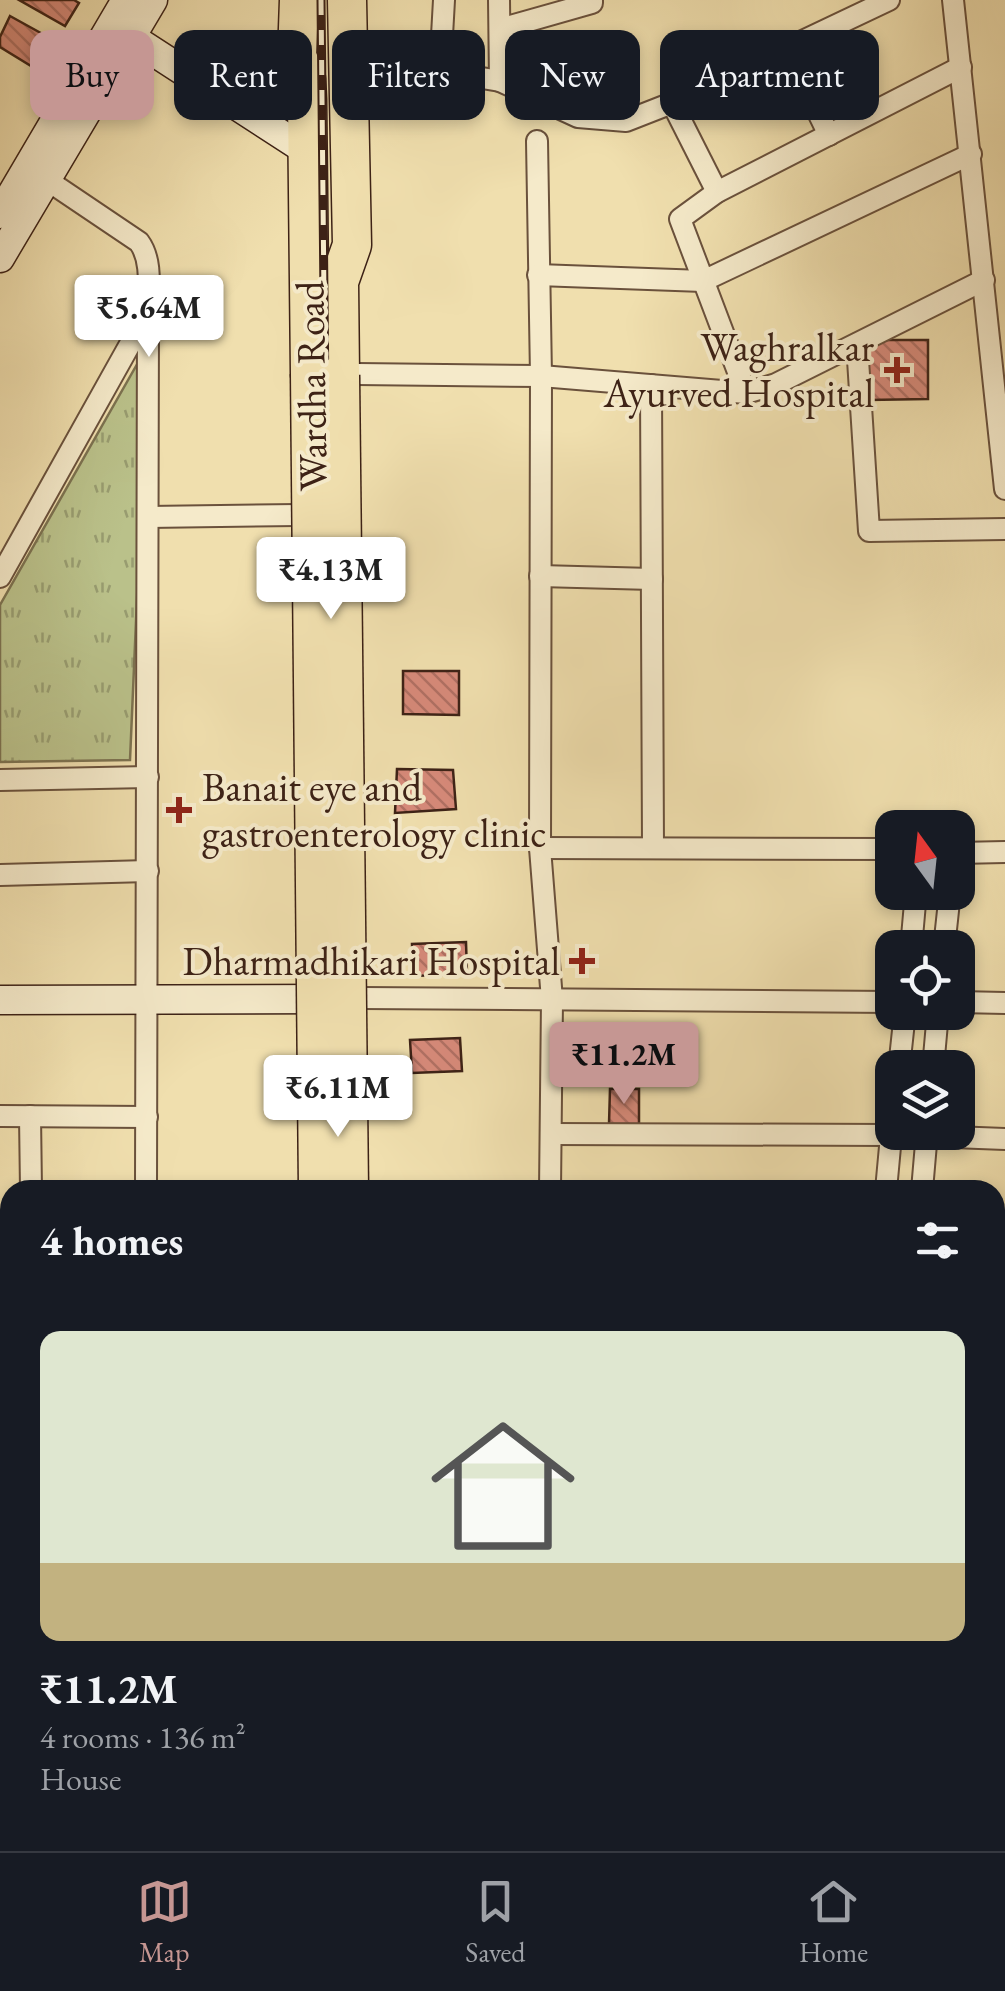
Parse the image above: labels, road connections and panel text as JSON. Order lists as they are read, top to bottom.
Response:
{
  "streets": {
    "highway": ["Wardha Road"]
  },
  "places": {
    "health": ["Waghralkar Ayurved Hospital", "Banait eye and gastroenterology clinic", "Dharmadhikari Hospital"]
  },
  "north": "top",
  "page": {
    "chip": [
      "Buy",
      "Rent",
      "Filters",
      "New",
      "Apartment"
    ],
    "price": [
      "₹5.64M",
      "₹4.13M",
      "₹11.2M",
      "₹6.11M"
    ],
    "heading": "4 homes",
    "list": [
      {
        "name": "₹11.2M",
        "note": "4 rooms · 136 m² · House"
      }
    ],
    "tabs": ["Map", "Saved", "Home"]
  }
}
